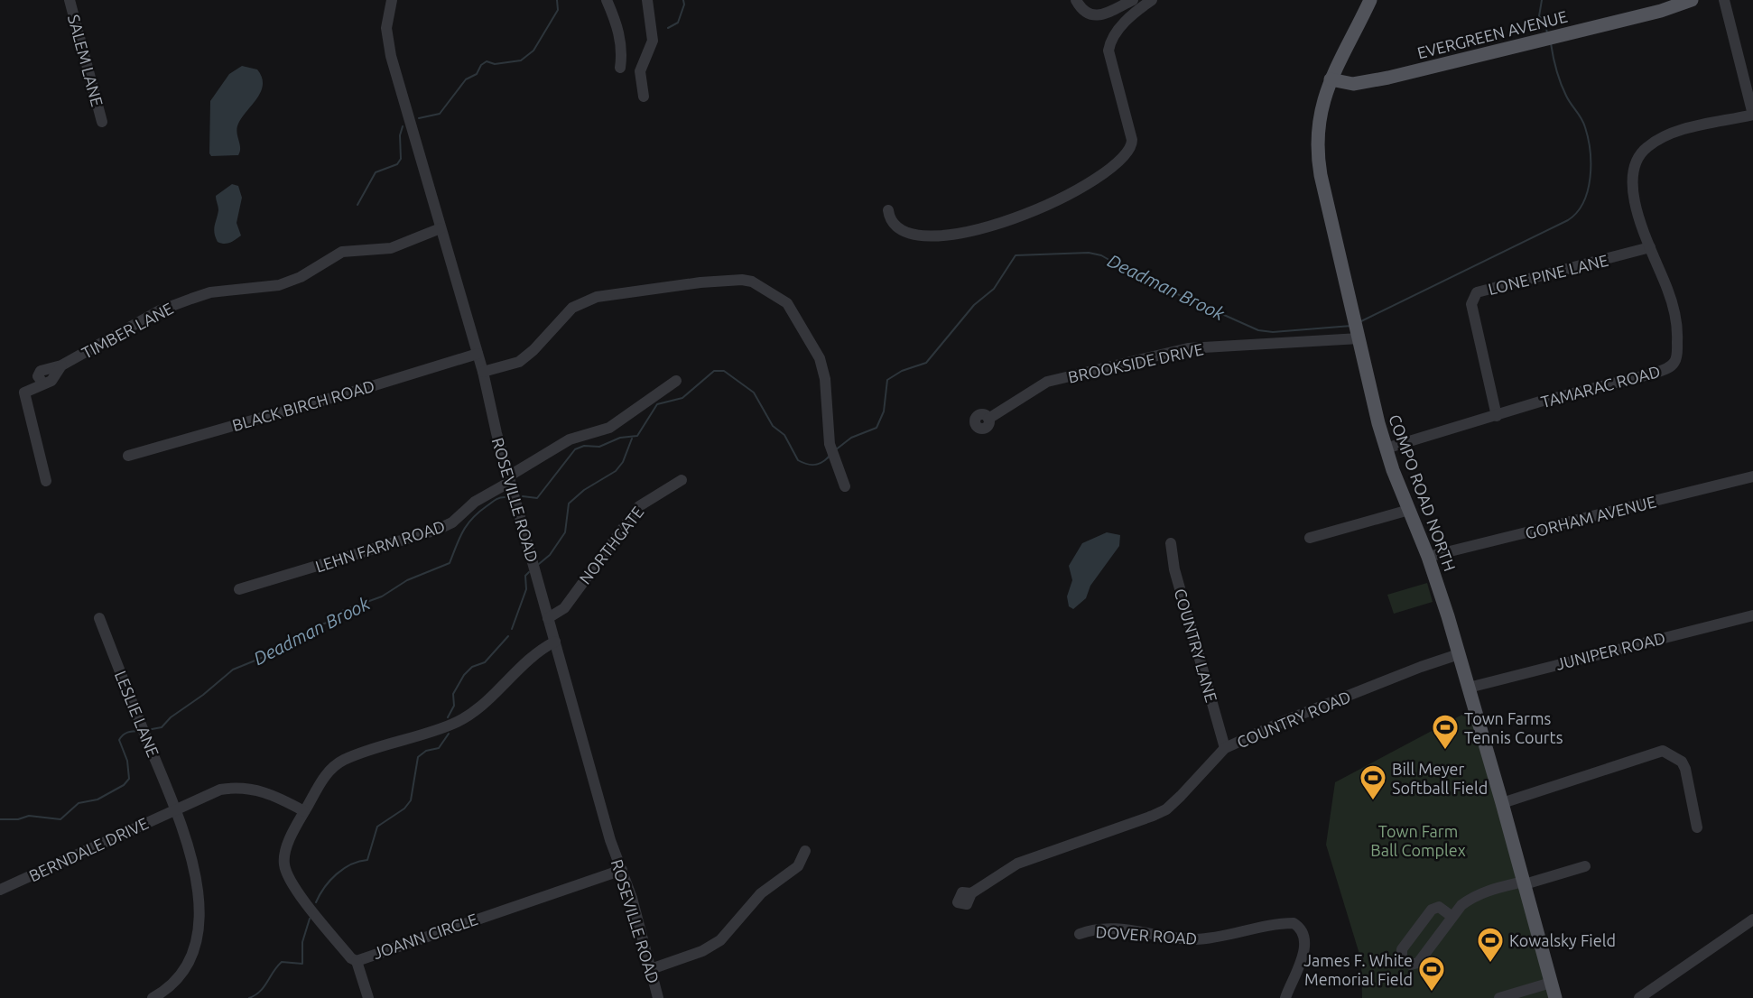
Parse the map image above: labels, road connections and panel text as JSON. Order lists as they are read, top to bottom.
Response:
{
  "streets": {
    "main road": ["EVERGREEN AVENUE", "COMPO ROAD NORTH"],
    "street": [
      "SALEM LANE",
      "LONE PINE LANE",
      "TIMBER LANE",
      "BROOKSIDE DRIVE",
      "TAMARAC ROAD",
      "BLACK BIRCH ROAD",
      "ROSEVILLE ROAD",
      "GORHAM AVENUE",
      "NORTHGATE",
      "LEHN FARM ROAD",
      "COUNTRY LANE",
      "JUNIPER ROAD",
      "LESLIE LANE",
      "COUNTRY ROAD",
      "BERNDALE DRIVE",
      "DOVER ROAD",
      "JOANN CIRCLE"
    ]
  },
  "crossings": [
    ["EVERGREEN AVENUE", "COMPO ROAD NORTH"],
    ["LONE PINE LANE", "TAMARAC ROAD"],
    ["TIMBER LANE", "ROSEVILLE ROAD"],
    ["BROOKSIDE DRIVE", "COMPO ROAD NORTH"],
    ["TAMARAC ROAD", "COMPO ROAD NORTH"],
    ["BLACK BIRCH ROAD", "ROSEVILLE ROAD"],
    ["COMPO ROAD NORTH", "GORHAM AVENUE"],
    ["COMPO ROAD NORTH", "JUNIPER ROAD"],
    ["COMPO ROAD NORTH", "COUNTRY ROAD"],
    ["ROSEVILLE ROAD", "NORTHGATE"],
    ["ROSEVILLE ROAD", "LEHN FARM ROAD"],
    ["ROSEVILLE ROAD", "JOANN CIRCLE"],
    ["COUNTRY LANE", "COUNTRY ROAD"],
    ["LESLIE LANE", "BERNDALE DRIVE"],
    ["BERNDALE DRIVE", "JOANN CIRCLE"]
  ],
  "water": ["Deadman Brook"],
  "parks": ["Town Farm Ball Complex"],
  "places": {
    "sports": [
      "Town Farms Tennis Courts",
      "Bill Meyer Softball Field",
      "Kowalsky Field",
      "James F. White Memorial Field"
    ]
  }
}
